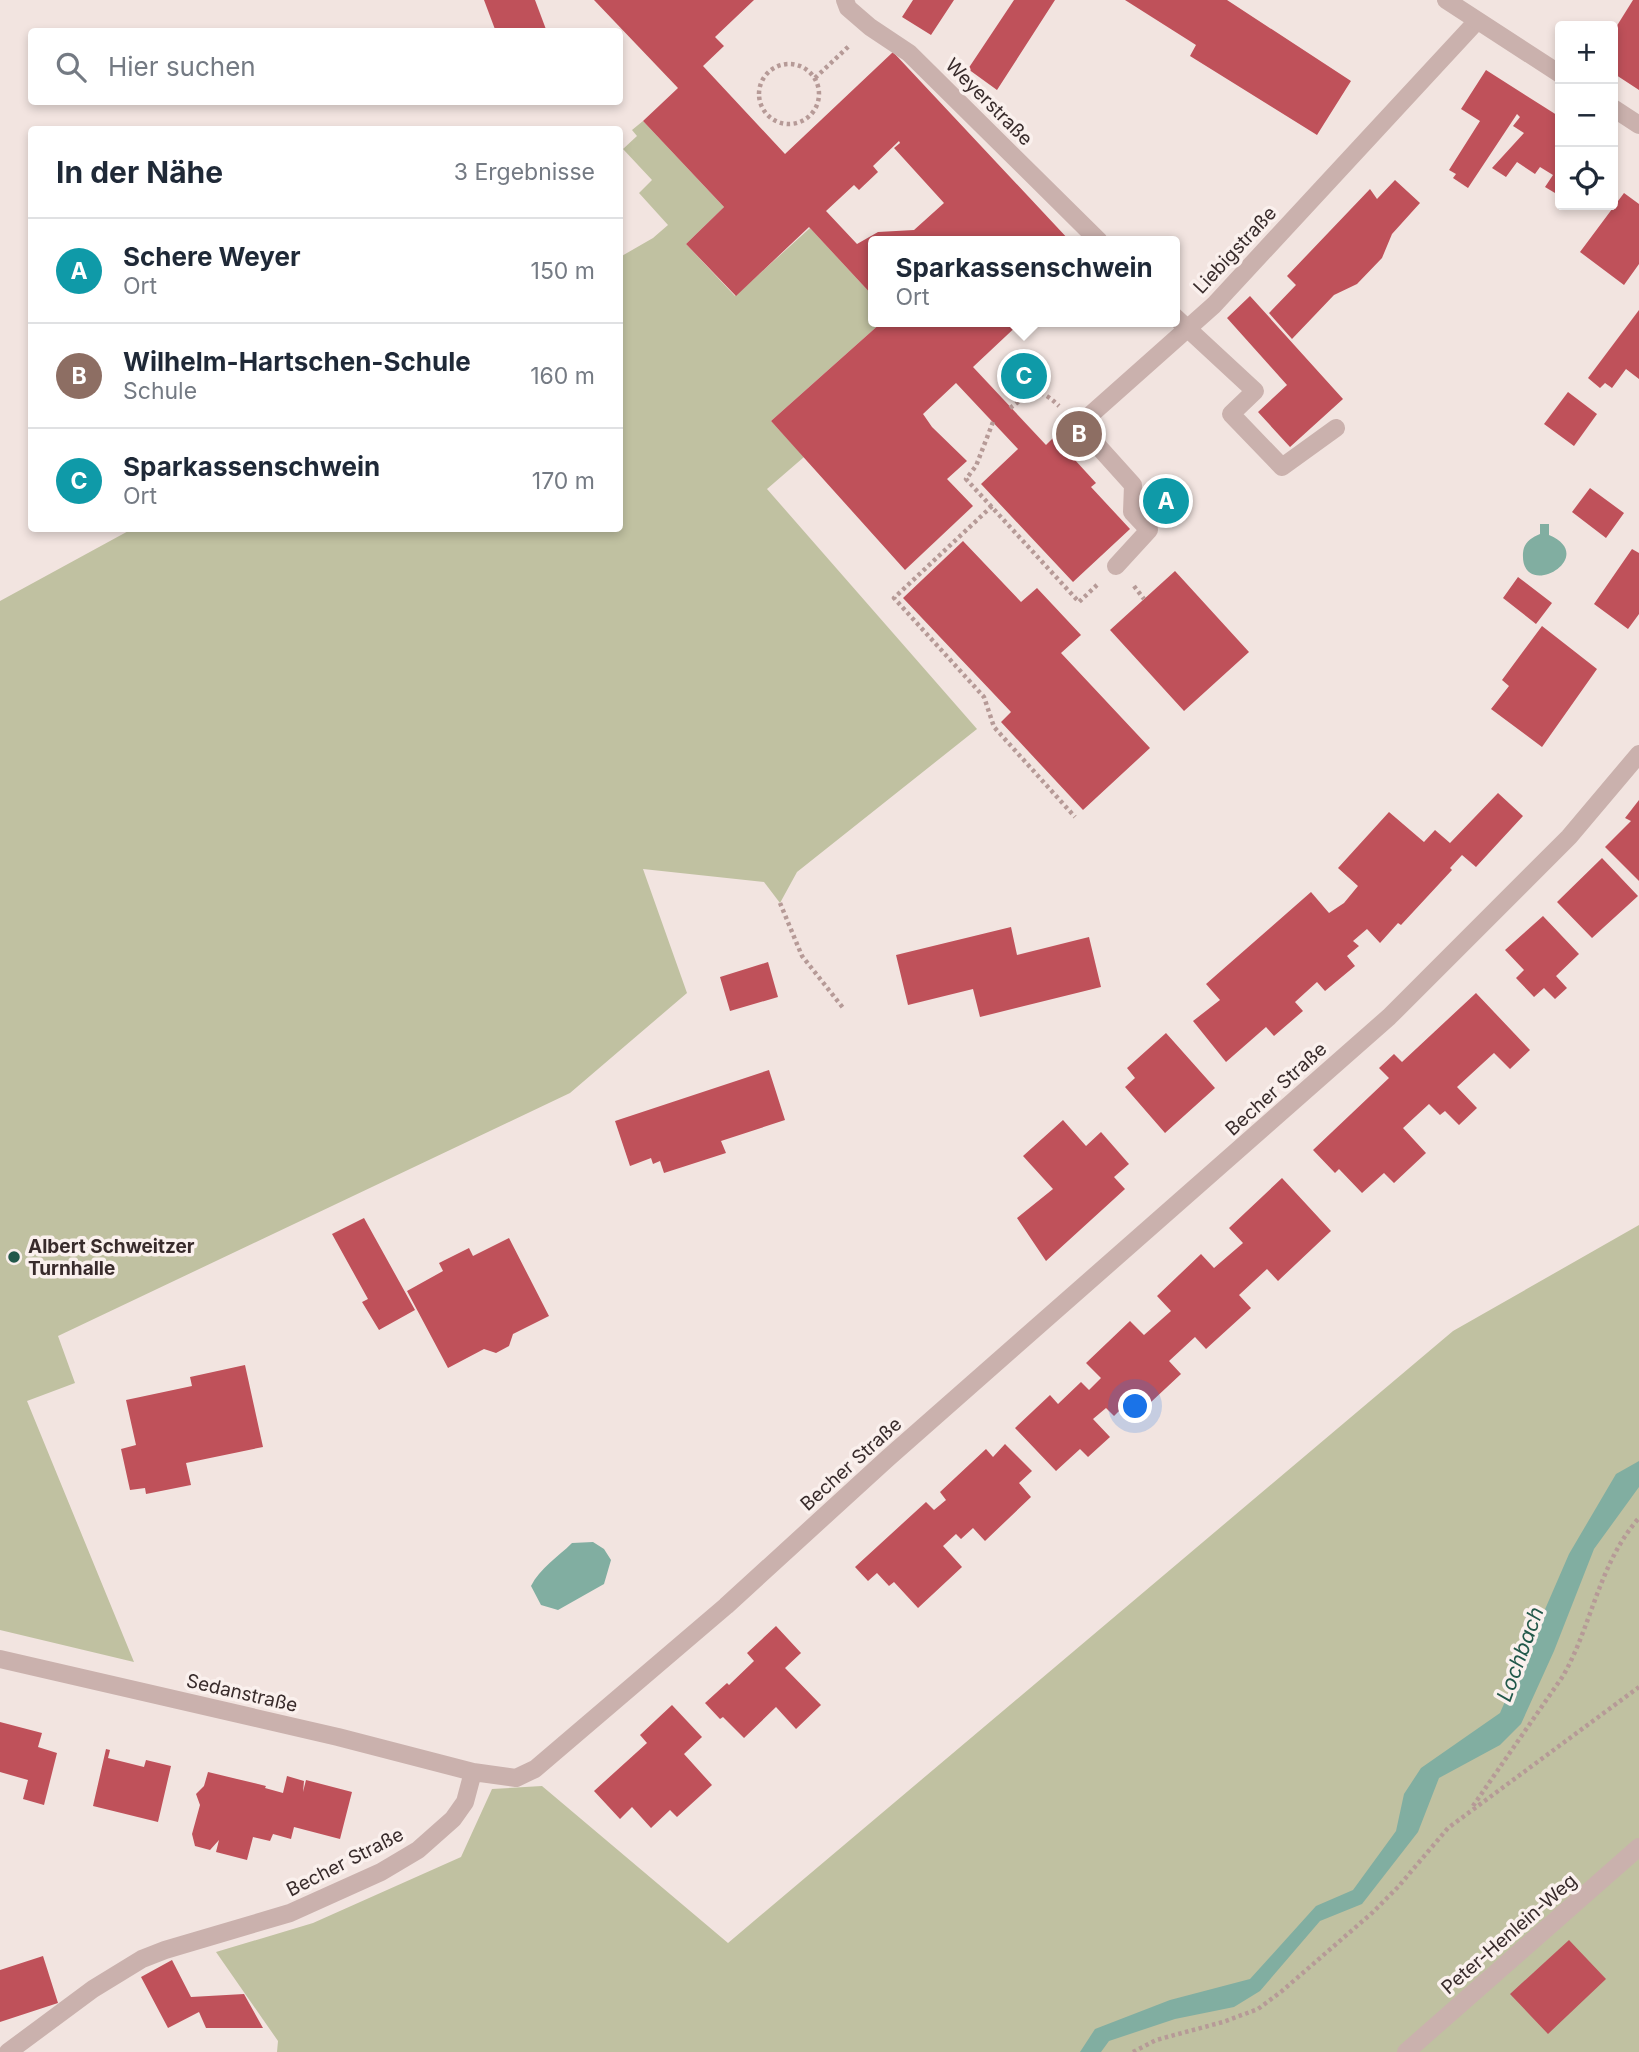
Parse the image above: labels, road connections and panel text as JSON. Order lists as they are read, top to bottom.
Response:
{
  "streets": {
    "street": [
      "Weyerstraße",
      "Liebigstraße",
      "Becher Straße",
      "Sedanstraße",
      "Peter-Henlein-Weg"
    ]
  },
  "crossings": [
    ["Becher Straße", "Sedanstraße"]
  ],
  "water": ["Lochbach"],
  "places": ["Albert Schweitzer Turnhalle"],
  "page": {
    "map_buttons": ["+", "−"],
    "search": "Hier suchen",
    "heading": ["In der Nähe", "3 Ergebnisse"],
    "list": [
      {
        "mark": "A",
        "name": "Schere Weyer",
        "note": "Ort",
        "value": "150 m"
      },
      {
        "mark": "B",
        "name": "Wilhelm-Hartschen-Schule",
        "note": "Schule",
        "value": "160 m"
      },
      {
        "mark": "C",
        "name": "Sparkassenschwein",
        "note": "Ort",
        "value": "170 m"
      }
    ],
    "popup": ["Sparkassenschwein", "Ort"],
    "pins": ["C", "B", "A"]
  }
}
